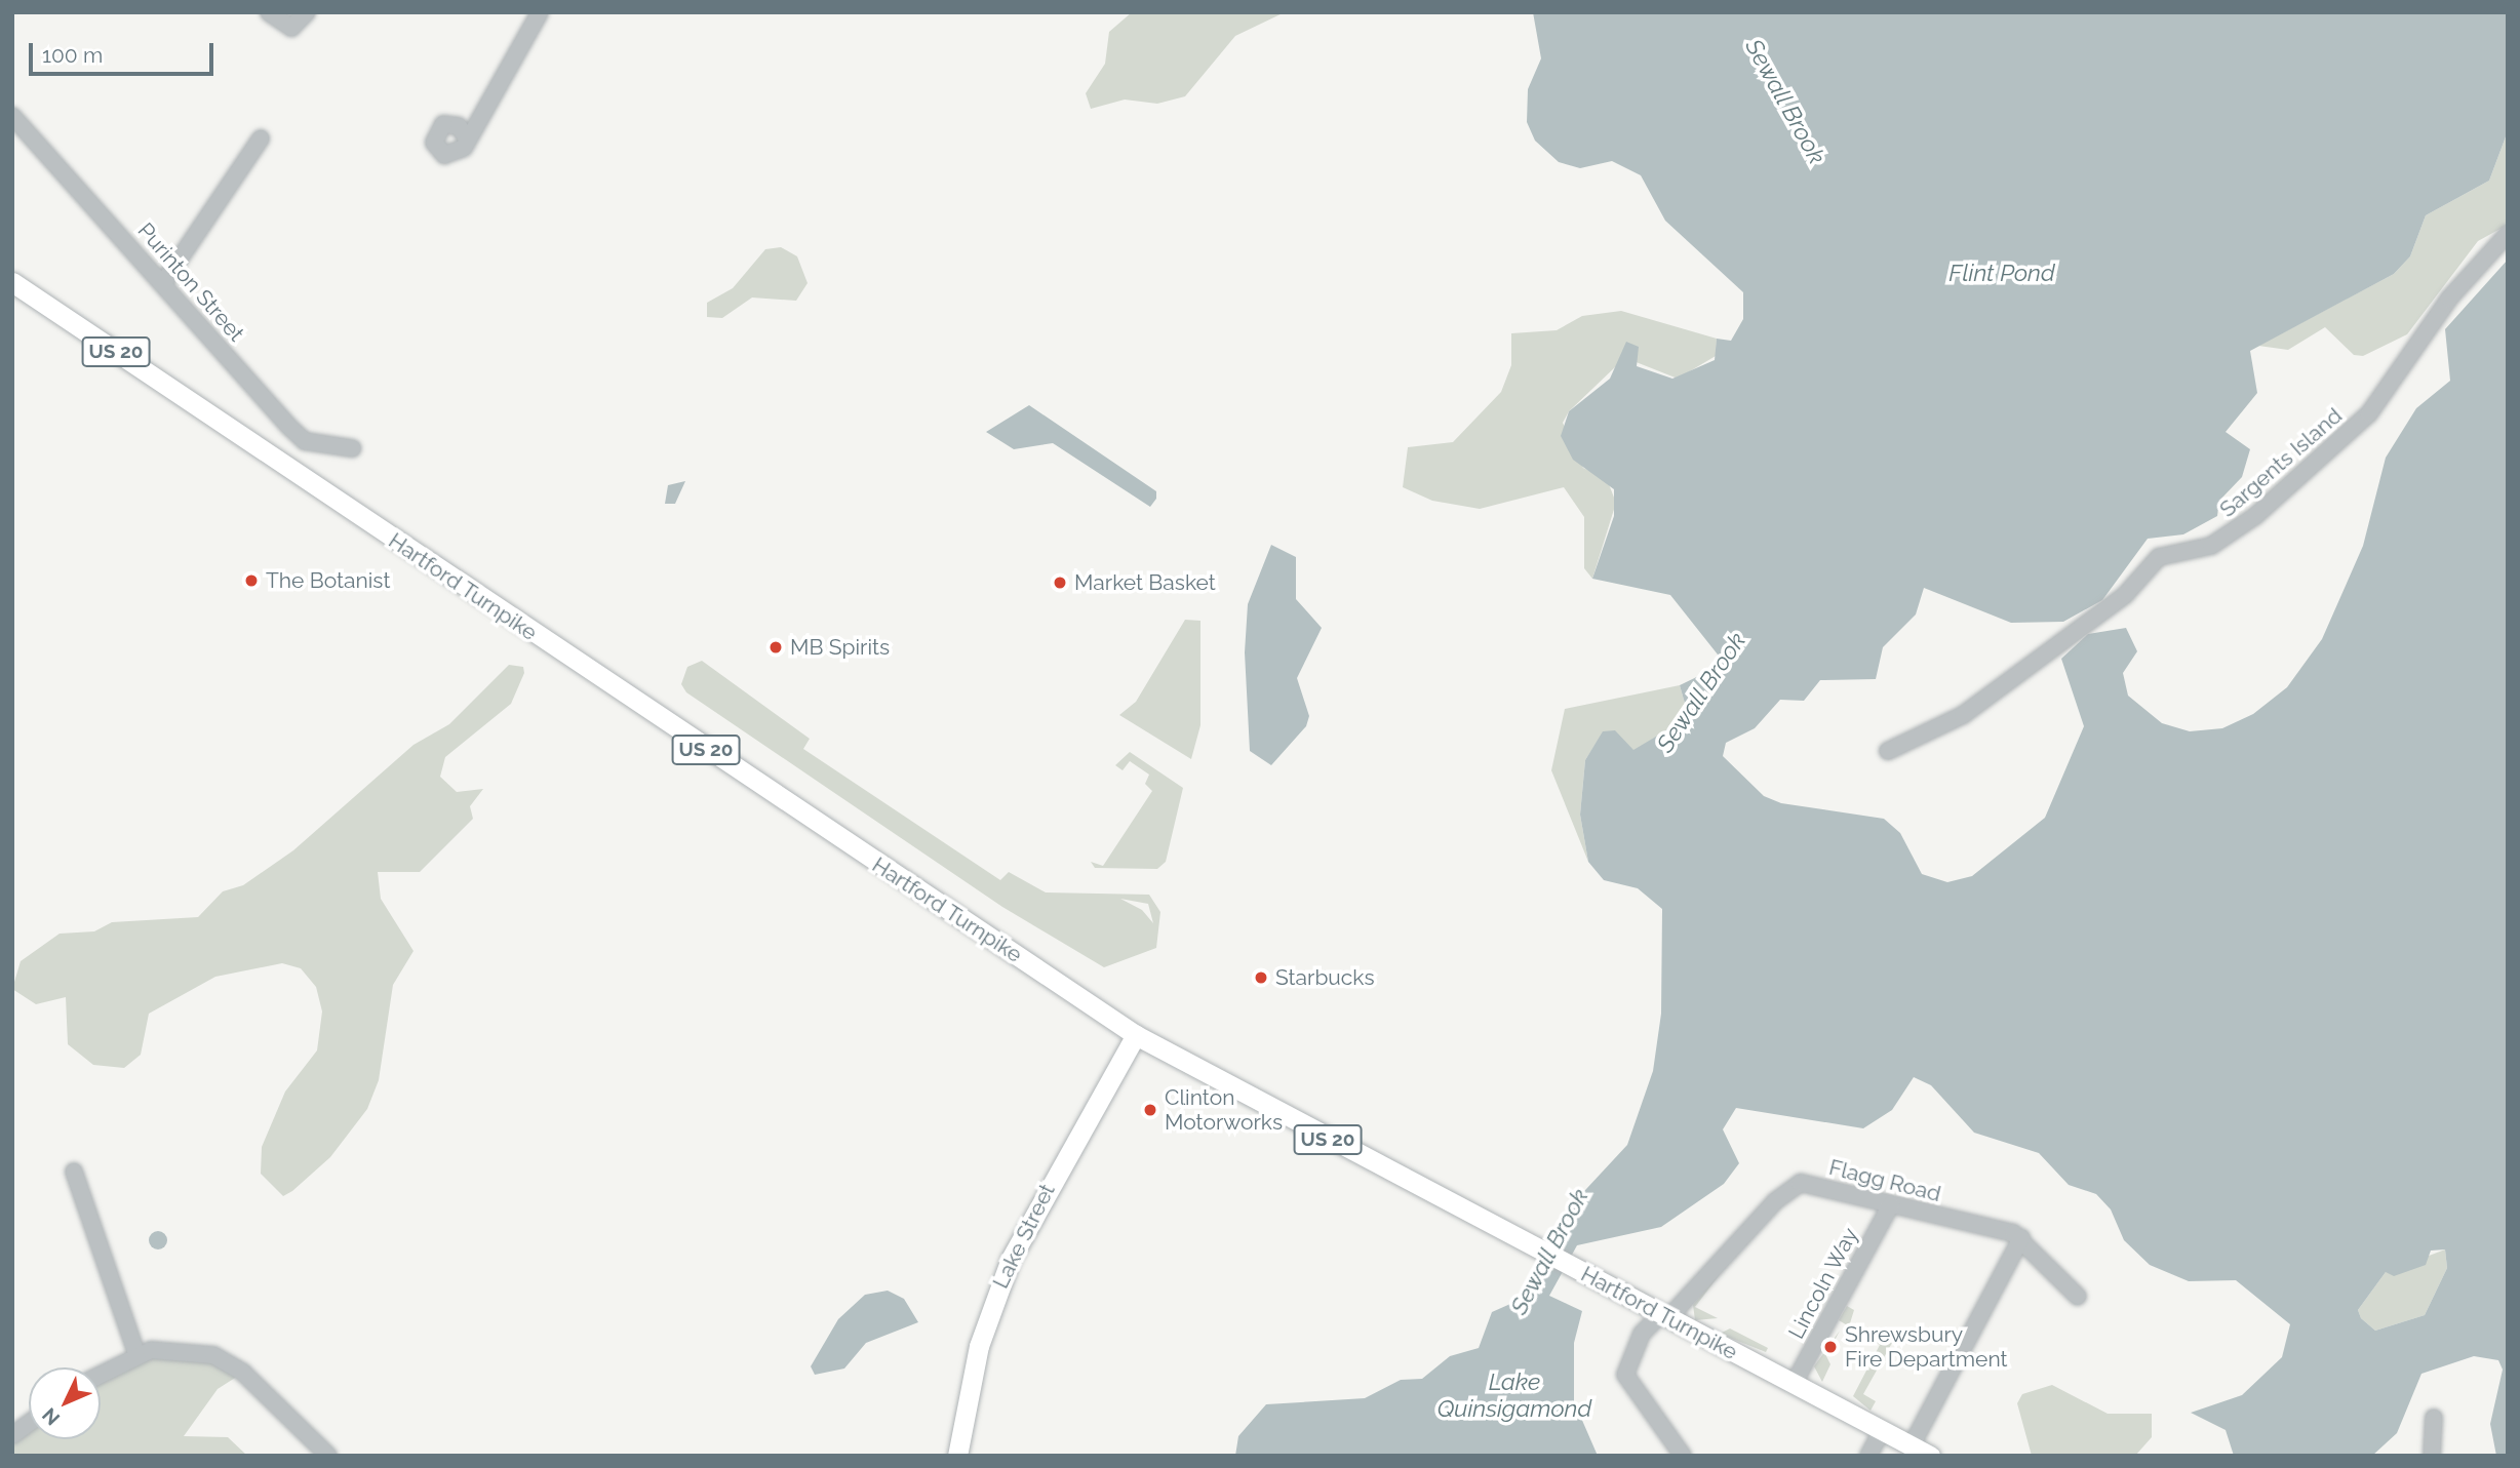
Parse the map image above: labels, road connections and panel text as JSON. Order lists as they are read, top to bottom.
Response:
{
  "streets": {
    "main road": ["US 20", "Hartford Turnpike", "Lake Street"],
    "street": [
      "Purinton Street",
      "Sargents Island",
      "Flagg Road",
      "Lincoln Way"
    ]
  },
  "crossings": [
    ["Hartford Turnpike", "Flagg Road"],
    ["Hartford Turnpike", "Lake Street"],
    ["Hartford Turnpike", "Lincoln Way"],
    ["Flagg Road", "Lincoln Way"]
  ],
  "water": ["Sewall Brook", "Flint Pond", "Lake Quinsigamond"],
  "places": [
    "The Botanist",
    "Market Basket",
    "MB Spirits",
    "Starbucks",
    "Clinton Motorworks",
    "Shrewsbury Fire Department"
  ],
  "scale_bar": "100 m",
  "north": "bottom left"
}
